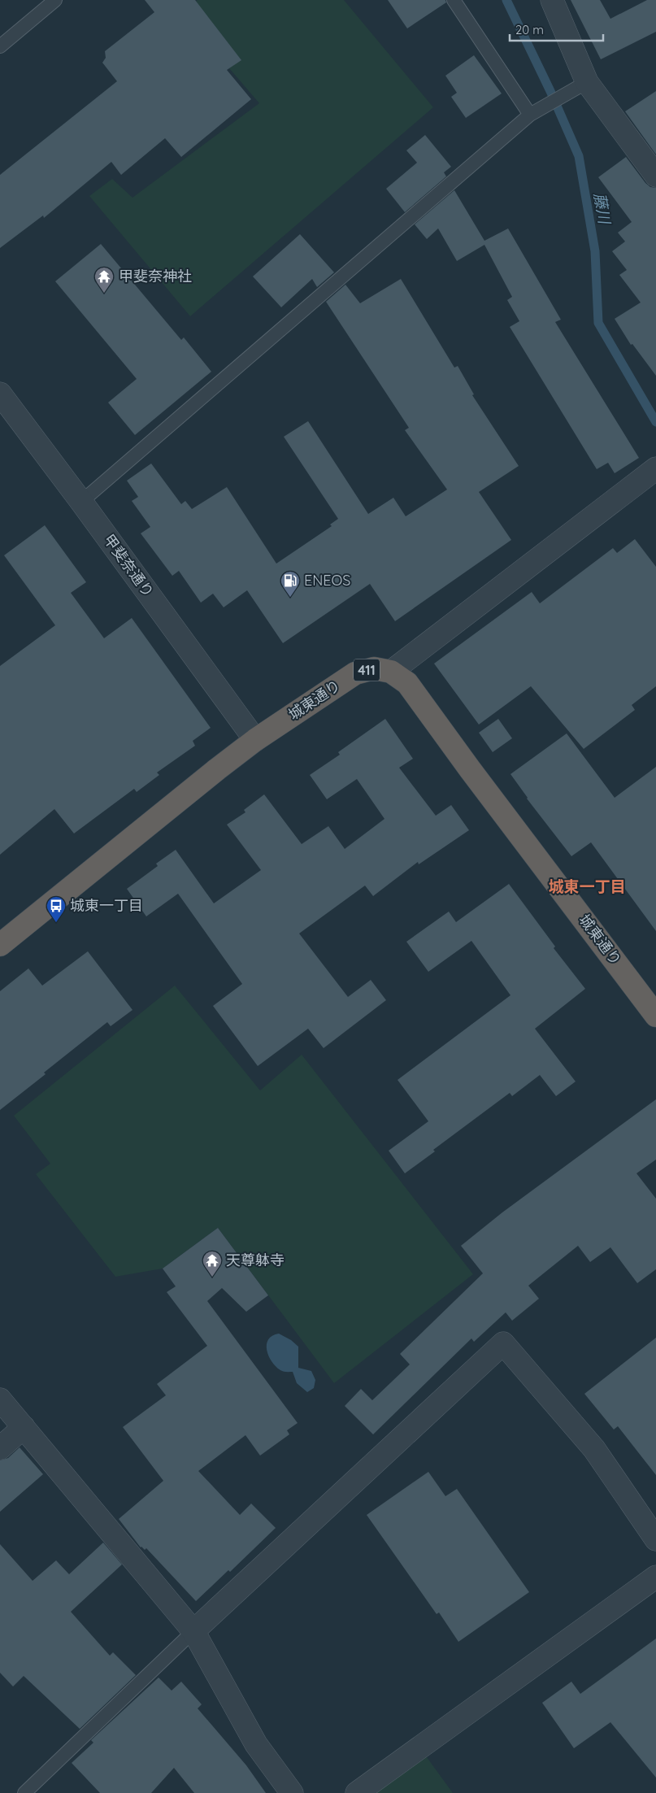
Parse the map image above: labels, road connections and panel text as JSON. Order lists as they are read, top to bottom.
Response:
{
  "streets": {
    "highway": ["411", "城東通り"],
    "street": ["甲斐奈通り"]
  },
  "crossings": [
    ["甲斐奈通り", "城東通り"]
  ],
  "districts": ["城東一丁目"],
  "water": ["藤川"],
  "places": {
    "temple": ["甲斐奈神社", "天尊躰寺"],
    "fuel station": ["ENEOS"],
    "bus stop": ["城東一丁目"]
  },
  "scale_bar": "20 m"
}
